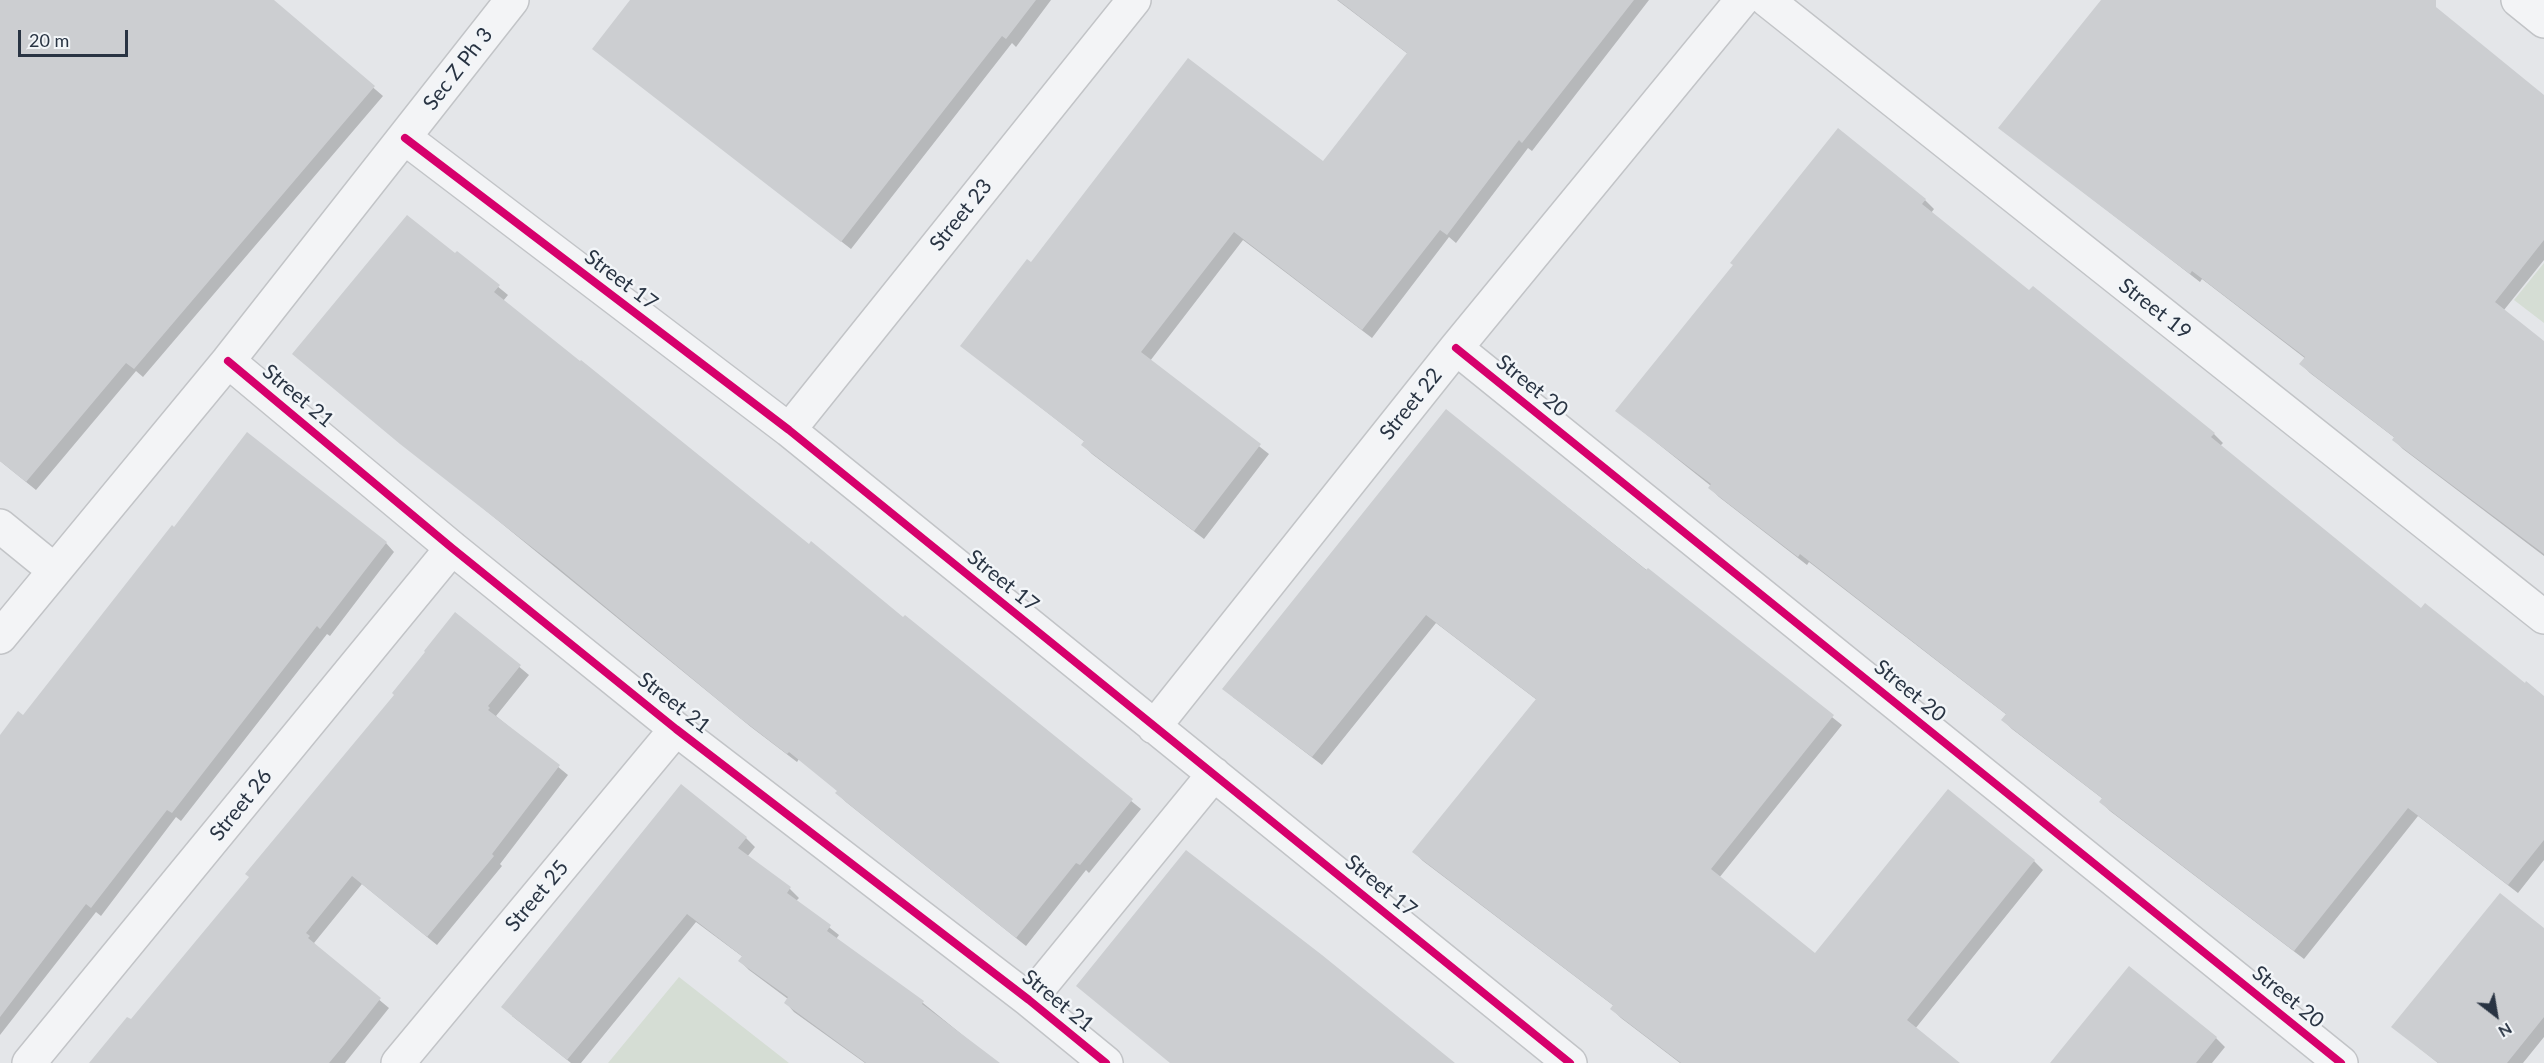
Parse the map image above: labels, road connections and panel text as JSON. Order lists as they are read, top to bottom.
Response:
{
  "streets": {
    "street": [
      "Sec Z Ph 3",
      "Street 23",
      "Street 17",
      "Street 19",
      "Street 20",
      "Street 21",
      "Street 22",
      "Street 26",
      "Street 25"
    ]
  },
  "crossings": [
    ["Sec Z Ph 3", "Street 17"],
    ["Sec Z Ph 3", "Street 21"],
    ["Street 23", "Street 17"],
    ["Street 17", "Street 22"],
    ["Street 20", "Street 22"],
    ["Street 21", "Street 26"],
    ["Street 21", "Street 25"]
  ],
  "scale_bar": "20 m",
  "north": "bottom right"
}
